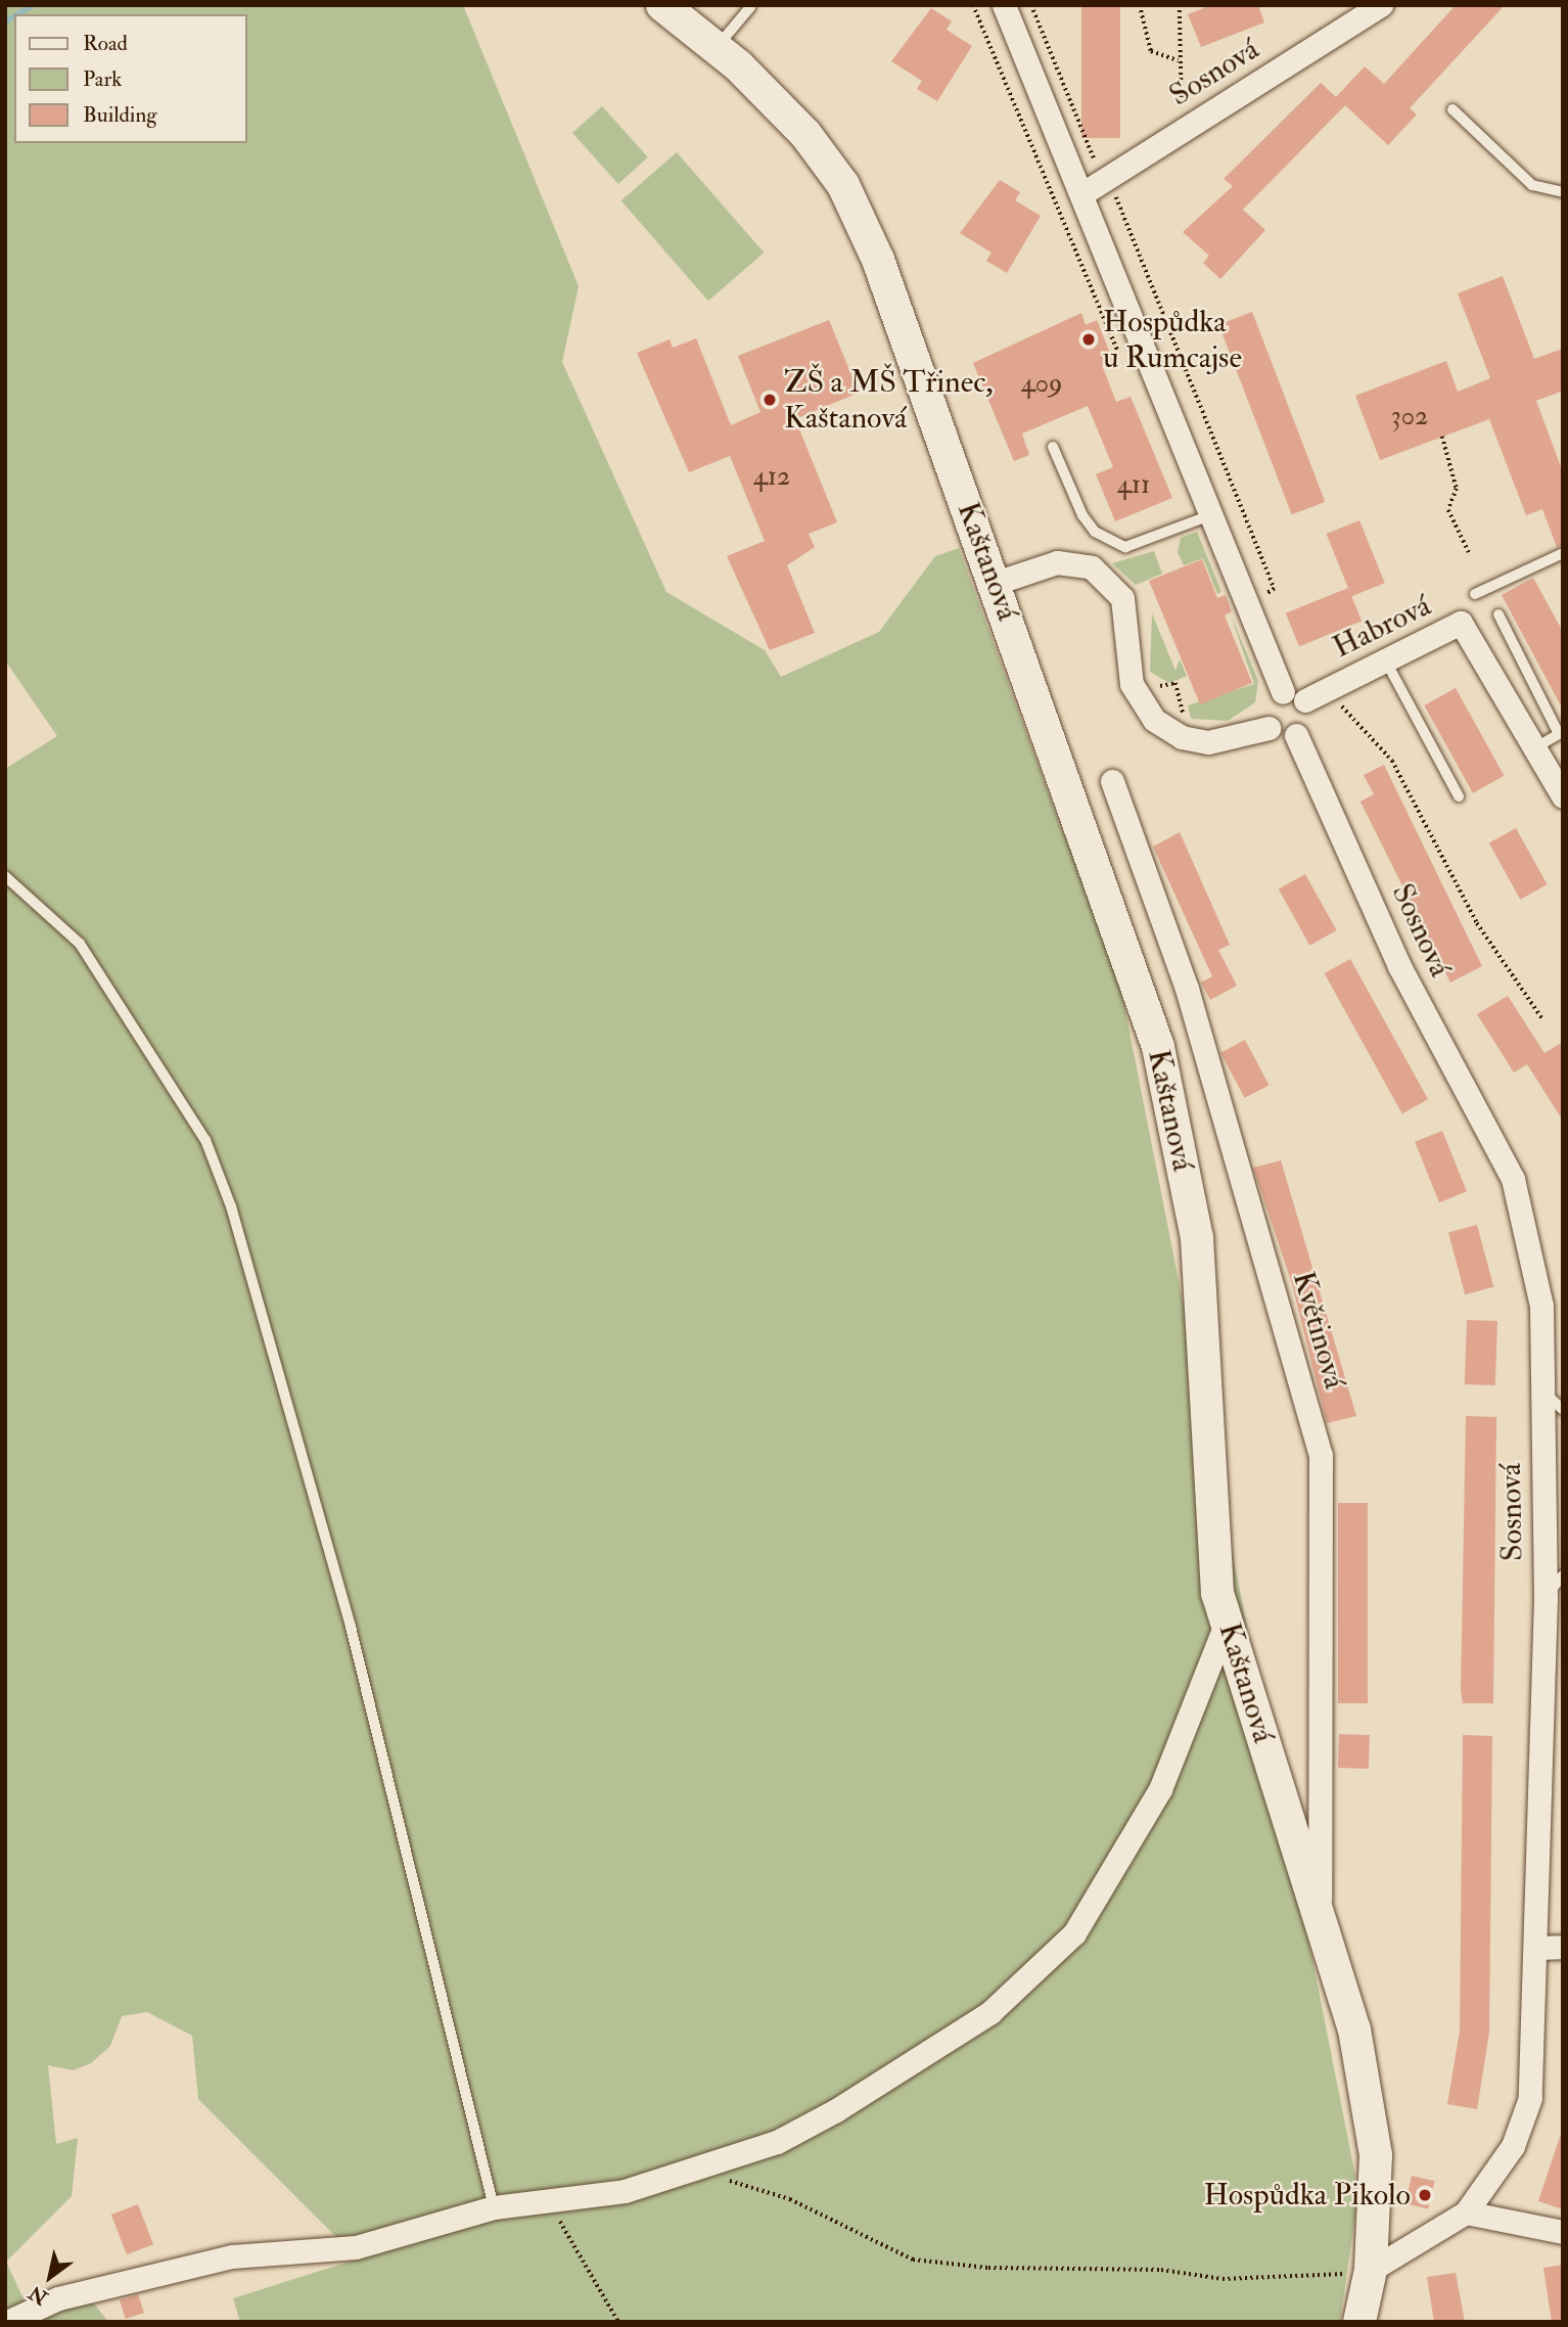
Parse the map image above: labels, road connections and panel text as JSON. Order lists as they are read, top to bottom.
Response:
{
  "streets": {
    "street": [
      "Sosnová",
      "Kaštanová",
      "Habrová",
      "Květinová"
    ]
  },
  "crossings": [
    ["Sosnová", "Kaštanová"],
    ["Sosnová", "Habrová"],
    ["Kaštanová", "Květinová"]
  ],
  "places": ["Hospůdka u Rumcajse", "ZŠ a MŠ Třinec, Kaštanová", "Hospůdka Pikolo"],
  "house_numbers": [
    "409",
    "302",
    "412",
    "411"
  ],
  "legend": ["Road", "Park", "Building"],
  "north": "bottom left"
}
